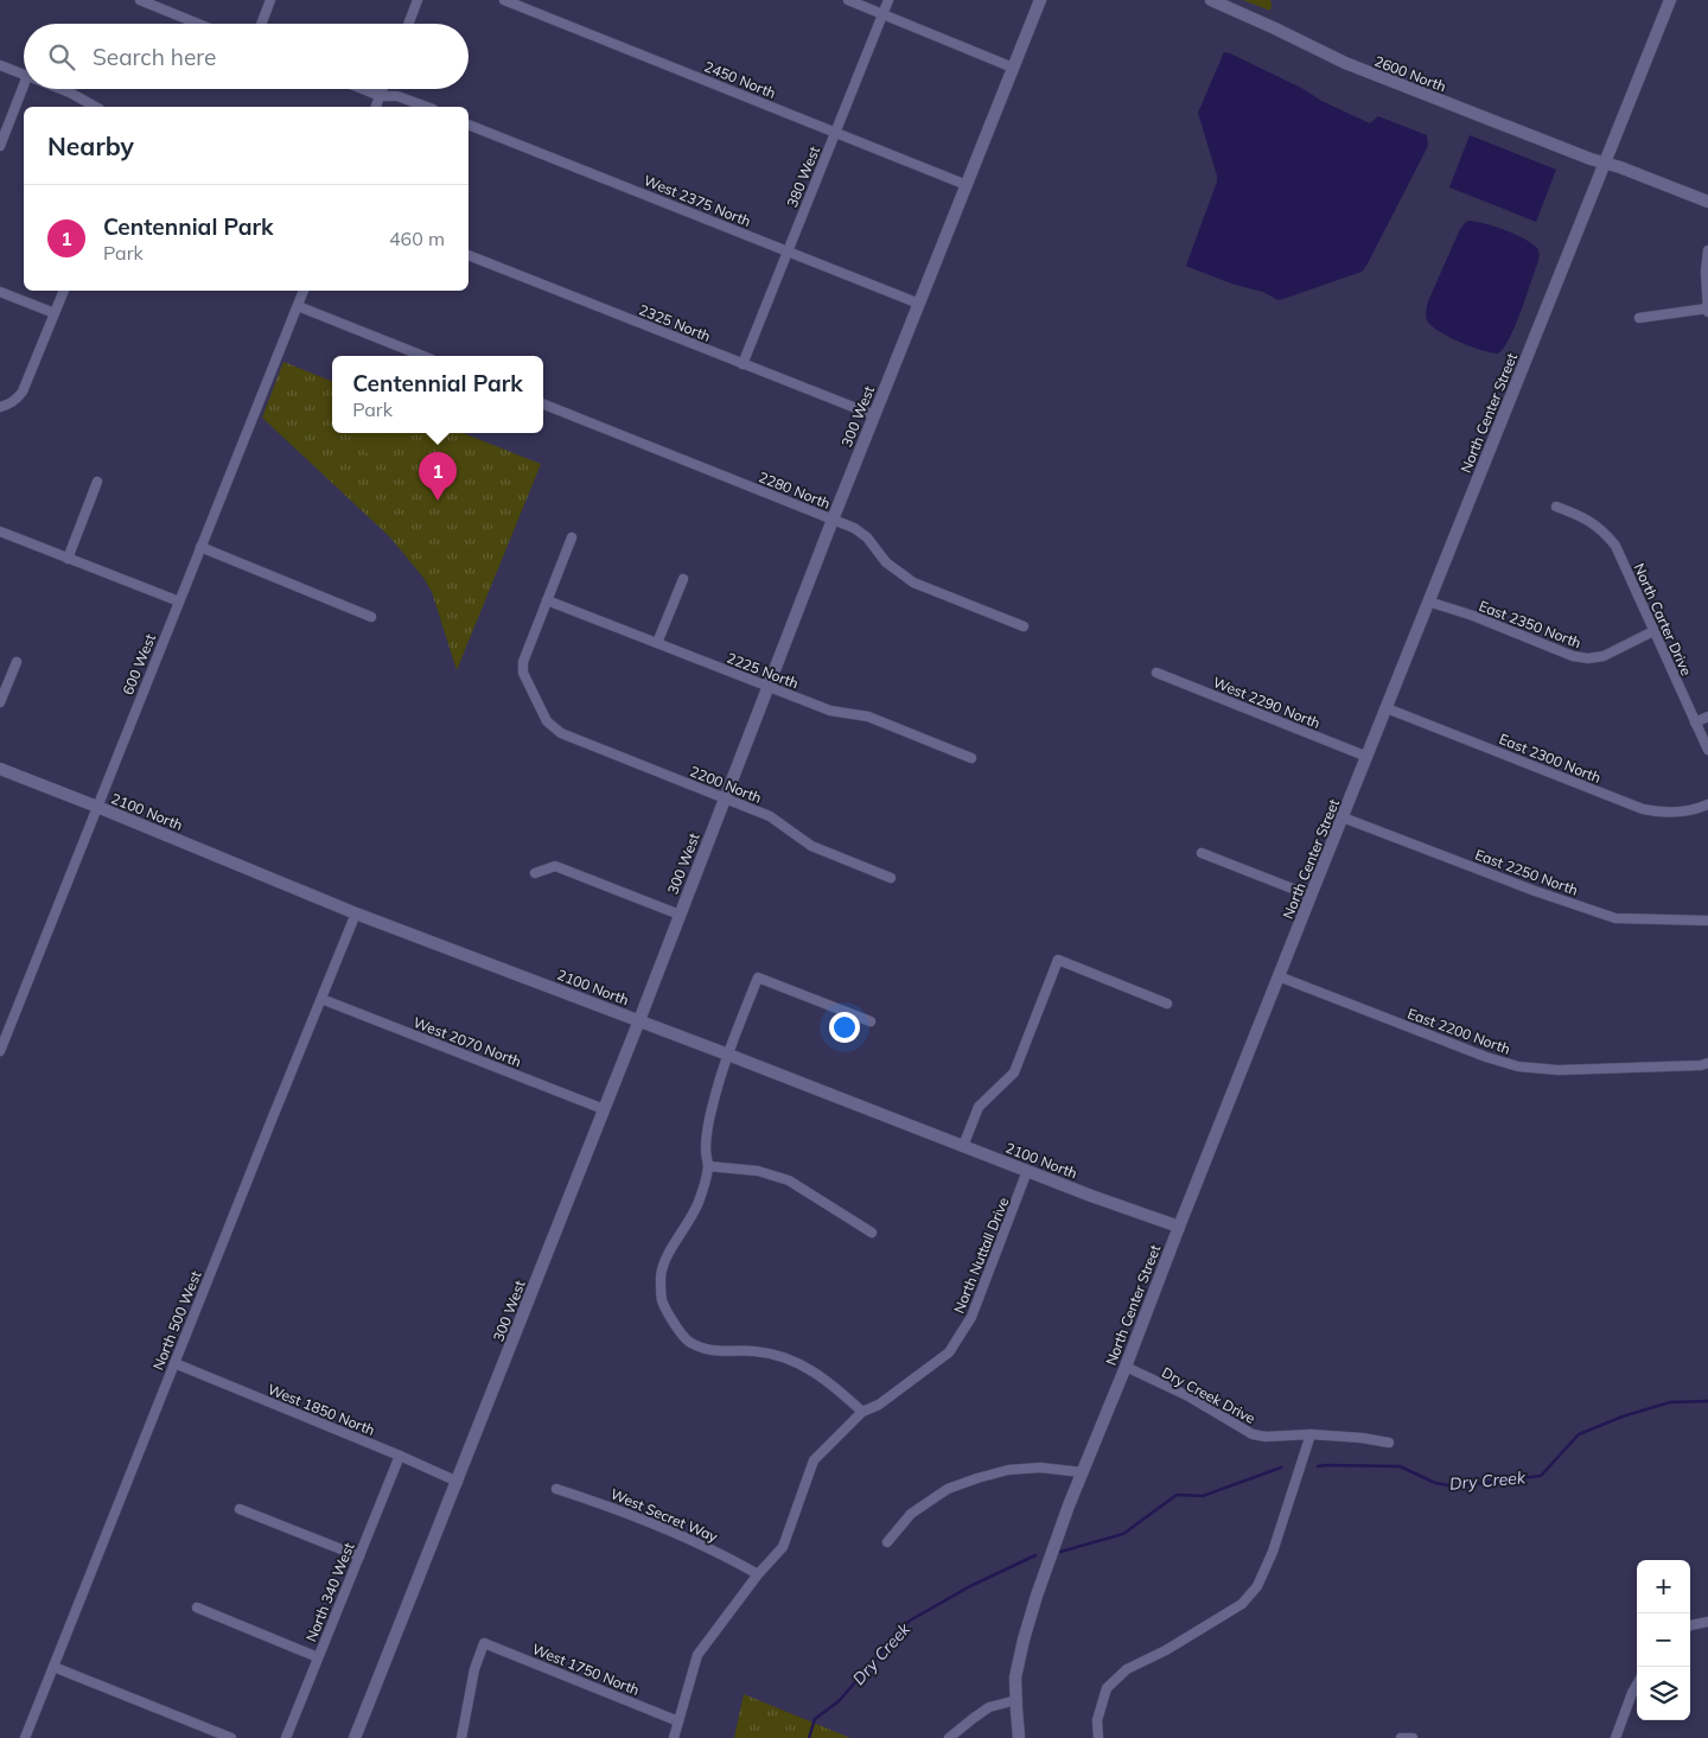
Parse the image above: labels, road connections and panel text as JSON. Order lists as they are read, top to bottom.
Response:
{
  "streets": {
    "street": [
      "2600 North",
      "2450 North",
      "380 West",
      "West 2375 North",
      "2325 North",
      "North Center Street",
      "300 West",
      "2280 North",
      "North Carter Drive",
      "East 2350 North",
      "600 West",
      "2225 North",
      "West 2290 North",
      "East 2300 North",
      "2200 North",
      "2100 North",
      "East 2250 North",
      "East 2200 North",
      "West 2070 North",
      "North Nuttall Drive",
      "North 500 West",
      "Dry Creek Drive",
      "West 1850 North",
      "West Secret Way",
      "North 340 West",
      "West 1750 North"
    ]
  },
  "crossings": [
    ["2600 North", "North Center Street"],
    ["2450 North", "380 West"],
    ["2450 North", "300 West"],
    ["380 West", "West 2375 North"],
    ["380 West", "2325 North"],
    ["West 2375 North", "300 West"],
    ["2325 North", "300 West"],
    ["North Center Street", "East 2350 North"],
    ["North Center Street", "West 2290 North"],
    ["North Center Street", "East 2300 North"],
    ["North Center Street", "2100 North"],
    ["North Center Street", "East 2250 North"],
    ["North Center Street", "East 2200 North"],
    ["North Center Street", "Dry Creek Drive"],
    ["300 West", "2280 North"],
    ["300 West", "2225 North"],
    ["300 West", "2200 North"],
    ["300 West", "2100 North"],
    ["300 West", "West 2070 North"],
    ["300 West", "West 1850 North"],
    ["North Carter Drive", "East 2350 North"],
    ["600 West", "2100 North"],
    ["2225 North", "2200 North"],
    ["2100 North", "North Nuttall Drive"],
    ["2100 North", "North 500 West"],
    ["West 2070 North", "North 500 West"],
    ["North Nuttall Drive", "West Secret Way"],
    ["North Nuttall Drive", "West 1750 North"],
    ["North 500 West", "West 1850 North"],
    ["West 1850 North", "North 340 West"]
  ],
  "water": ["Dry Creek"],
  "page": {
    "search": "Search here",
    "heading": "Nearby",
    "list": [
      {
        "mark": "1",
        "name": "Centennial Park",
        "note": "Park",
        "value": "460 m"
      }
    ],
    "popup": ["Centennial Park", "Park"],
    "pins": "1",
    "map_buttons": ["+", "−"]
  }
}
